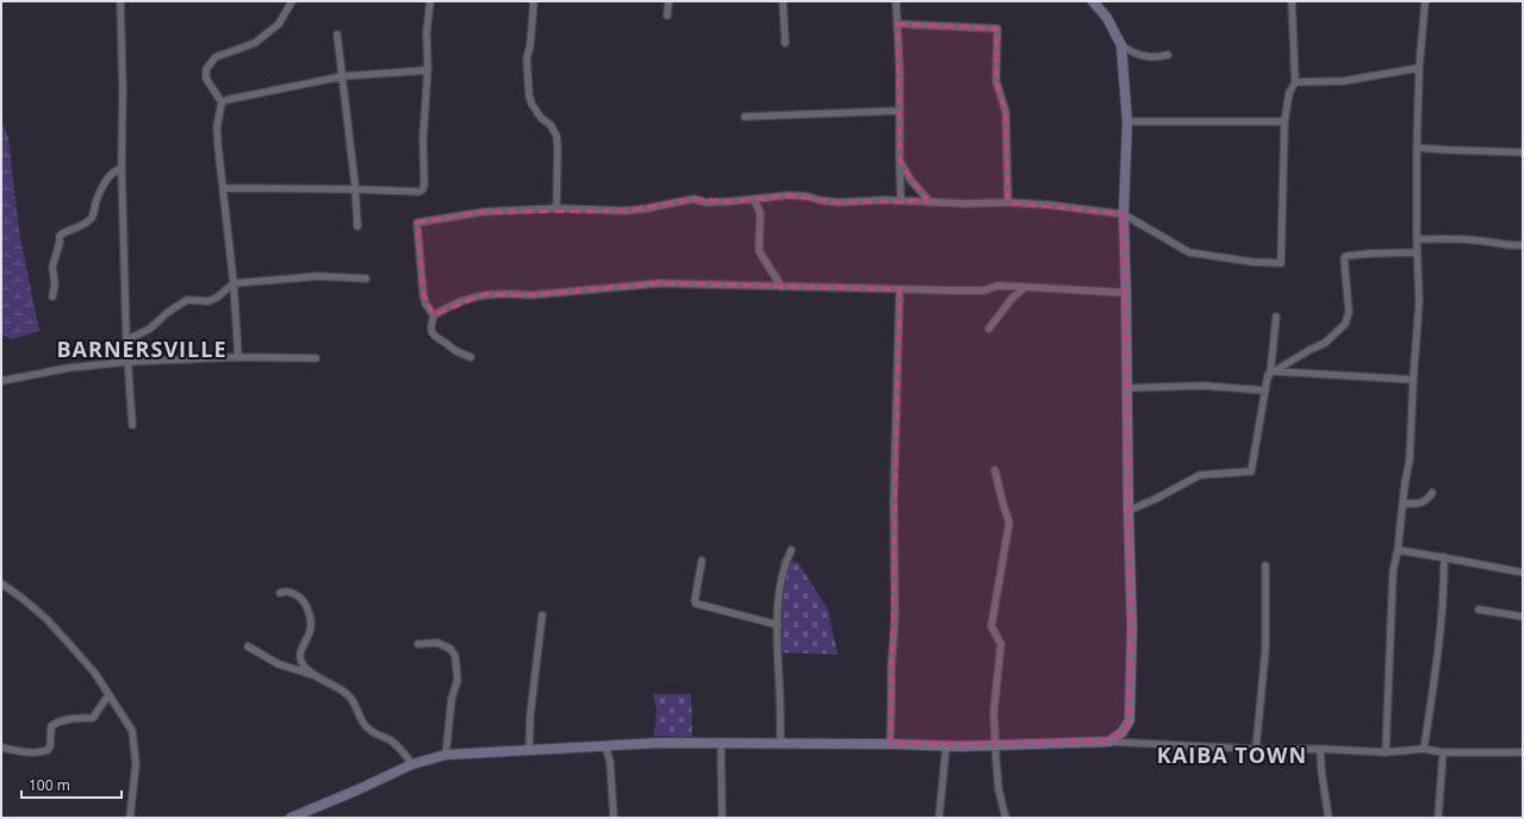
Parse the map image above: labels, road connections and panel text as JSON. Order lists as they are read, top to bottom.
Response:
{
  "districts": ["BARNERSVILLE", "KAIBA TOWN"],
  "scale_bar": "100 m"
}
